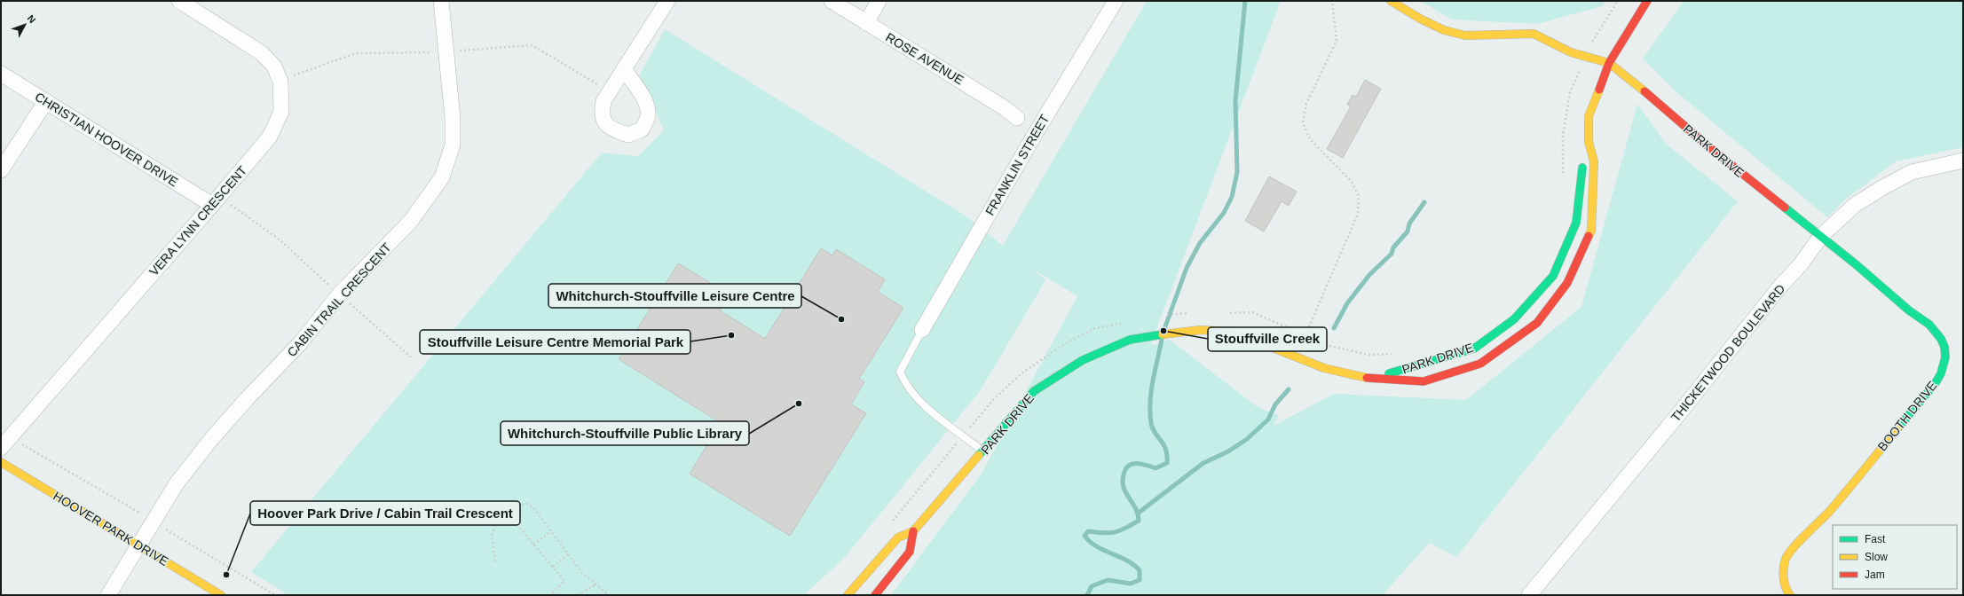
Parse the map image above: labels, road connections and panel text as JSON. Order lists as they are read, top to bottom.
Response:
{
  "streets": {
    "street": [
      "ROSE AVENUE",
      "CHRISTIAN HOOVER DRIVE",
      "PARK DRIVE",
      "FRANKLIN STREET",
      "VERA LYNN CRESCENT",
      "CABIN TRAIL CRESCENT",
      "THICKETWOOD BOULEVARD",
      "BOOTH DRIVE",
      "HOOVER PARK DRIVE"
    ]
  },
  "crossings": [
    ["CHRISTIAN HOOVER DRIVE", "VERA LYNN CRESCENT"],
    ["PARK DRIVE", "THICKETWOOD BOULEVARD"],
    ["PARK DRIVE", "BOOTH DRIVE"],
    ["CABIN TRAIL CRESCENT", "HOOVER PARK DRIVE"],
    ["THICKETWOOD BOULEVARD", "BOOTH DRIVE"]
  ],
  "places": [
    "Whitchurch-Stouffville Leisure Centre",
    "Stouffville Creek",
    "Stouffville Leisure Centre Memorial Park",
    "Whitchurch-Stouffville Public Library",
    "Hoover Park Drive / Cabin Trail Crescent"
  ],
  "legend": ["Fast", "Slow", "Jam"],
  "north": "top right"
}
